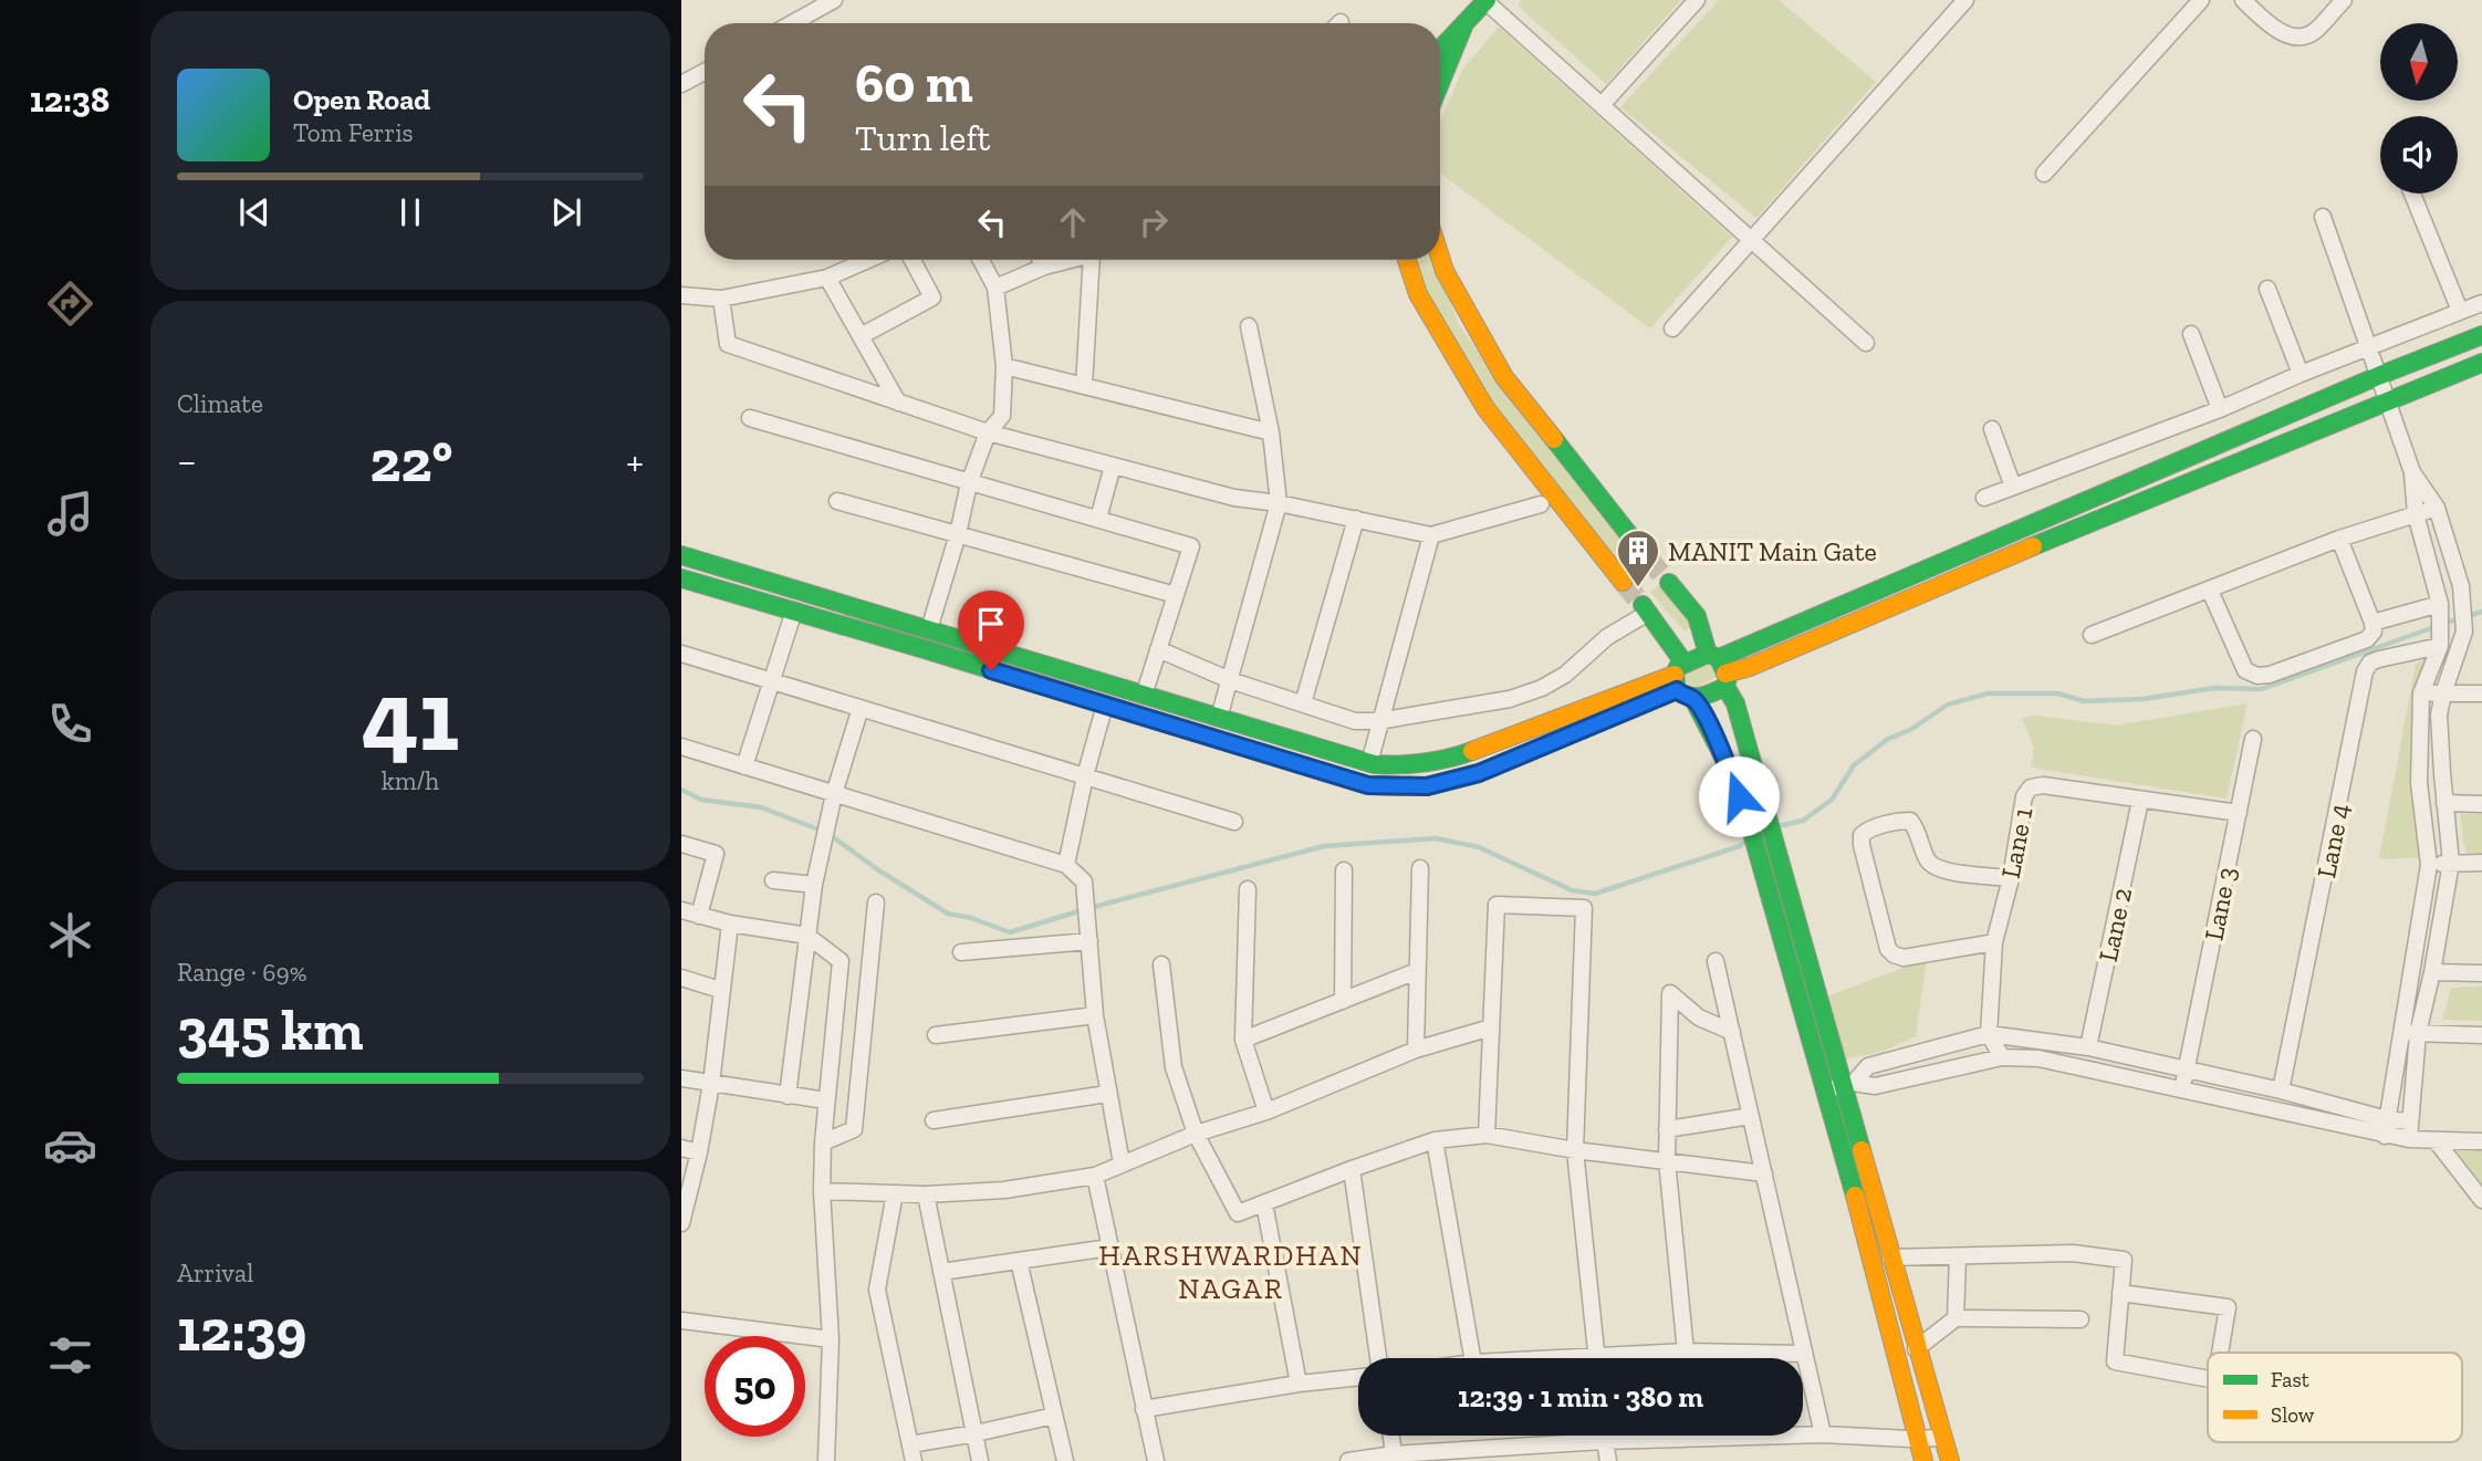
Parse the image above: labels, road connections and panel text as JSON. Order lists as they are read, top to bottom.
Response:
{
  "streets": {
    "street": [
      "Lane 4",
      "Lane 1",
      "Lane 3",
      "Lane 2"
    ]
  },
  "crossings": [
    ["Lane 1", "Lane 3"],
    ["Lane 1", "Lane 2"]
  ],
  "districts": ["HARSHWARDHAN NAGAR"],
  "places": {
    "building": ["MANIT Main Gate"]
  },
  "legend": ["Fast", "Slow"],
  "north": "bottom",
  "page": {
    "tabs": "12:38",
    "turn": ["60 m", "Turn left"],
    "song": ["Open Road", "Tom Ferris"],
    "tile": [
      "Climate",
      ["41", "km/h"],
      ["Range · 69%", "345 km"],
      ["Arrival", "12:39"]
    ],
    "heat": ["−", "22°", "+"],
    "limit": "50",
    "trip": "12:39 · 1 min · 380 m"
  }
}
